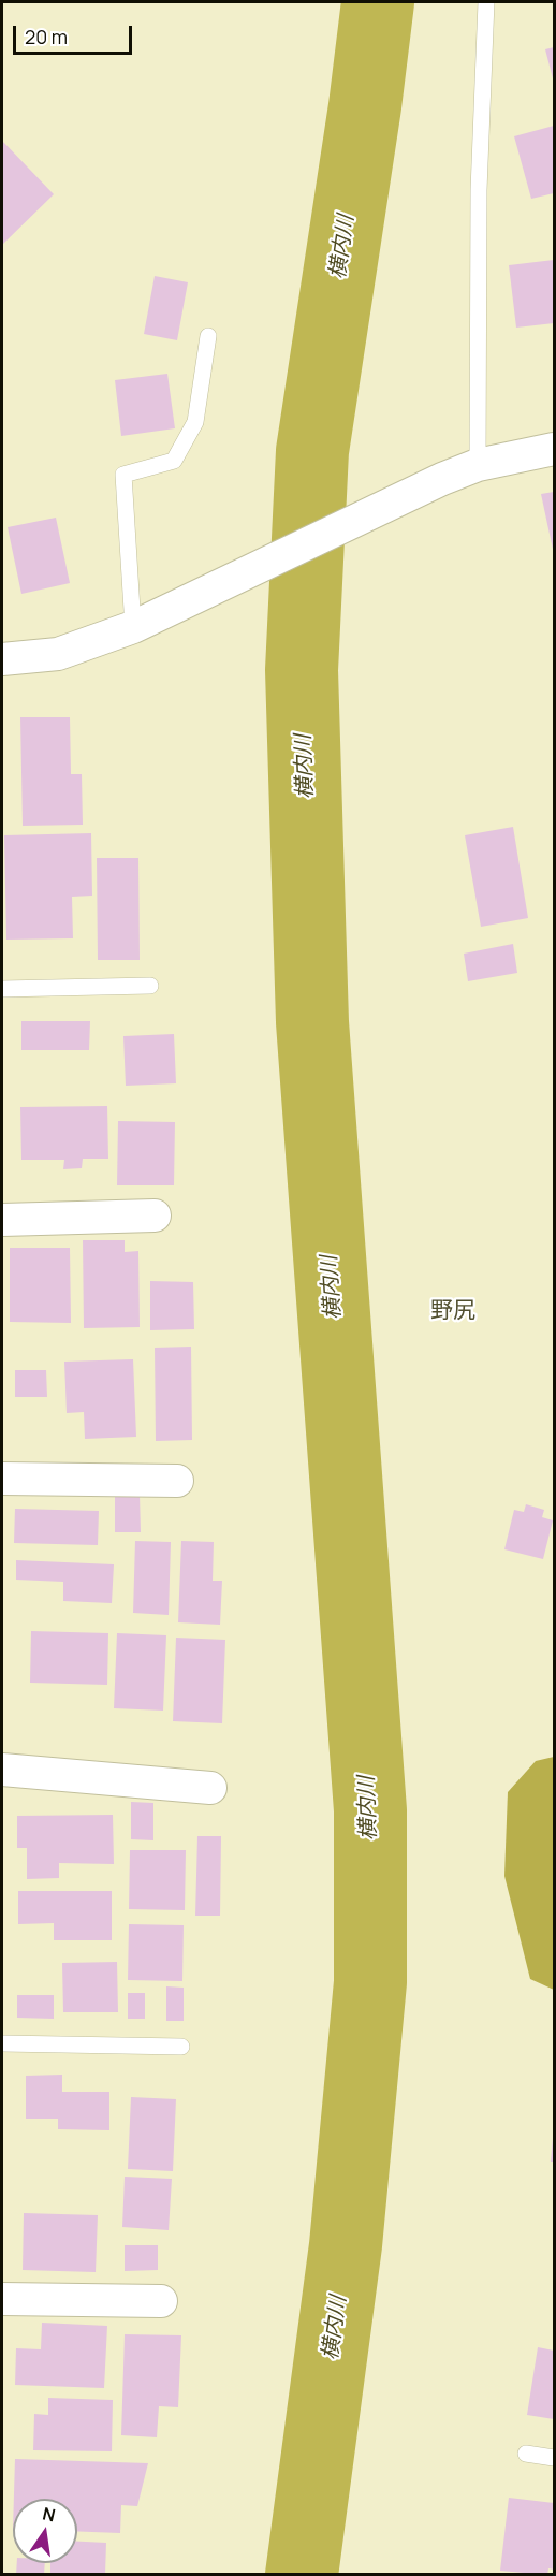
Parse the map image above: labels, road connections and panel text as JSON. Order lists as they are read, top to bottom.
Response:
{
  "districts": ["野尻"],
  "water": ["横内川"],
  "scale_bar": "20 m",
  "north": "top"
}
